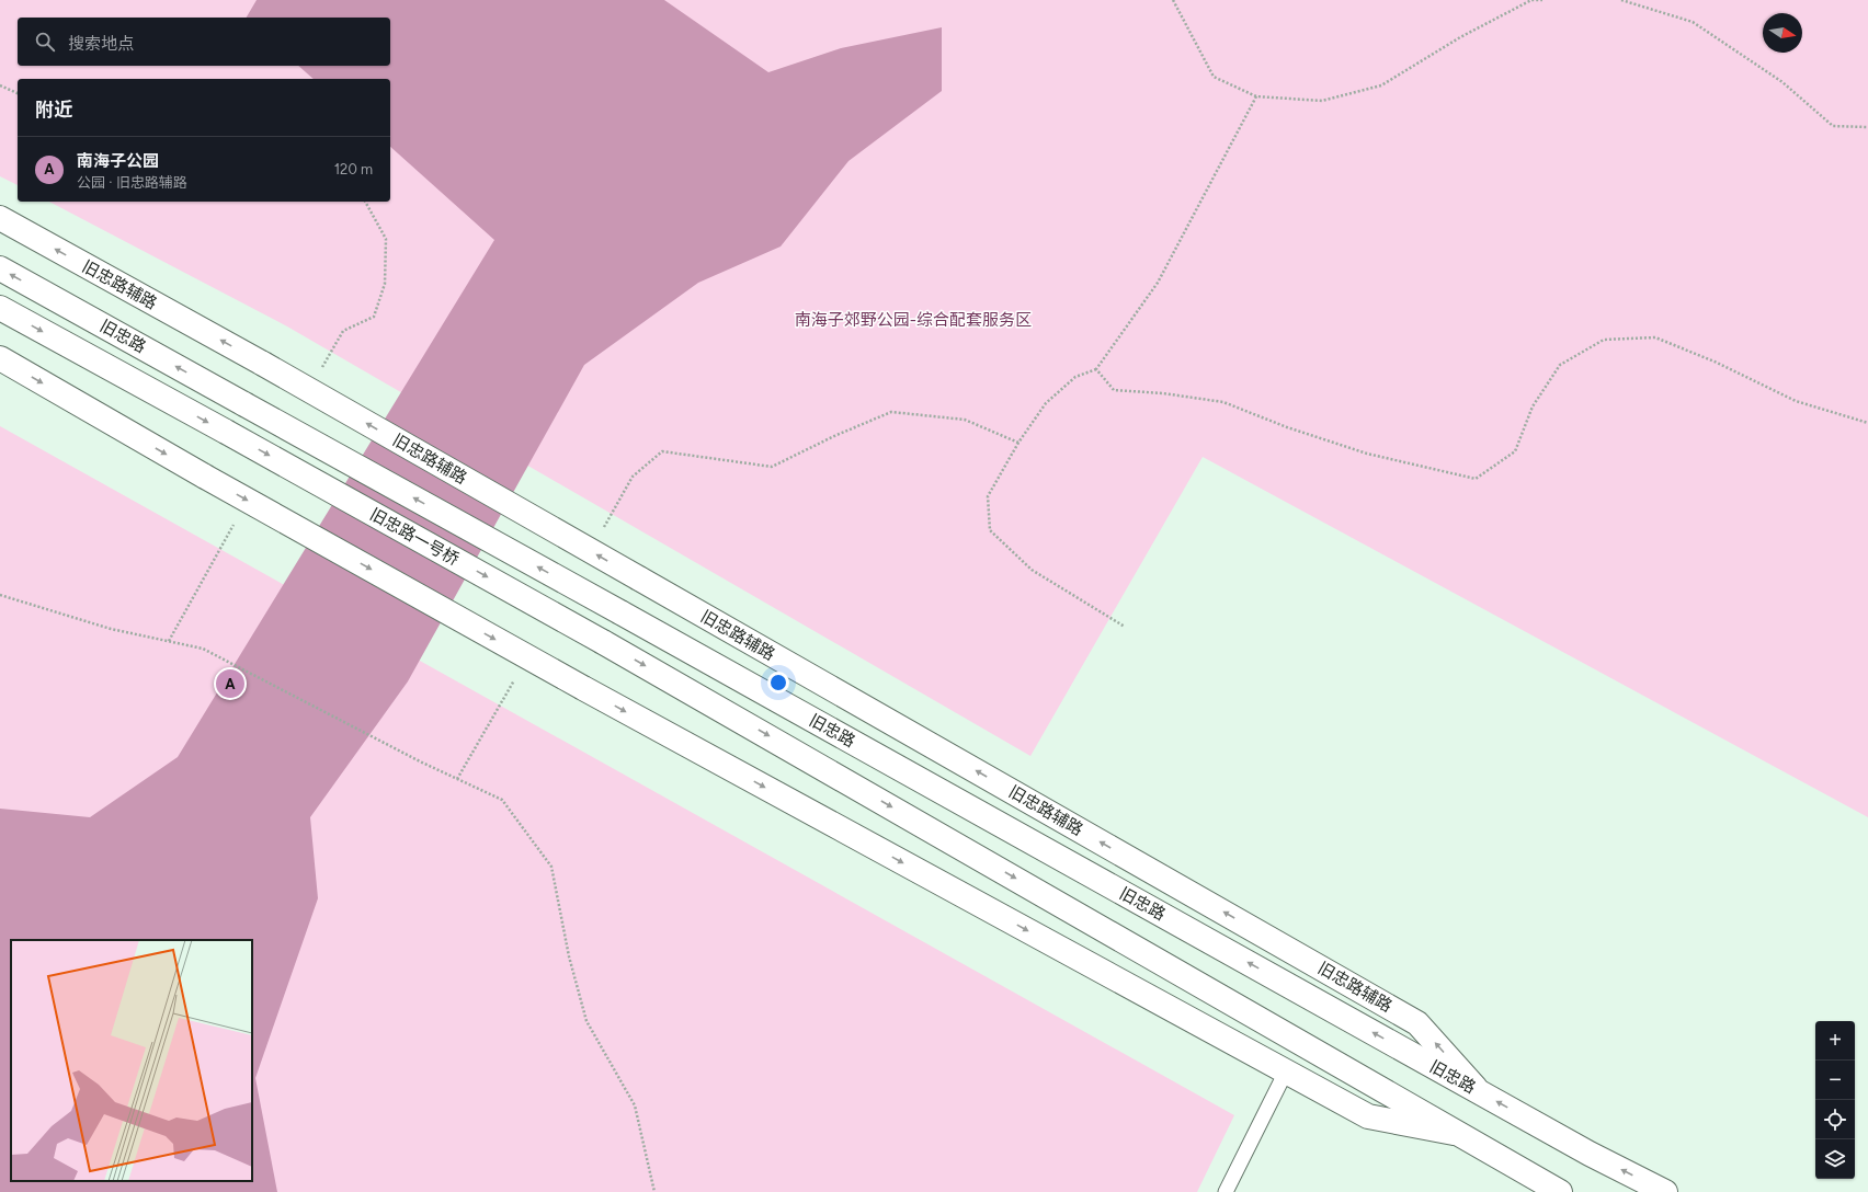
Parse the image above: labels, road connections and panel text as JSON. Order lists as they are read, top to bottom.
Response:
{
  "streets": {
    "main road": ["旧忠路辅路", "旧忠路", "旧忠路一号桥"]
  },
  "crossings": [
    ["旧忠路辅路", "旧忠路"],
    ["旧忠路", "旧忠路一号桥"]
  ],
  "parks": ["南海子郊野公园-综合配套服务区"],
  "north": "right",
  "page": {
    "search": "搜索地点",
    "heading": "附近",
    "list": [
      {
        "mark": "A",
        "name": "南海子公园",
        "note": "公园 · 旧忠路辅路",
        "value": "120 m"
      }
    ],
    "pins": "A",
    "map_buttons": ["+", "−"]
  }
}
